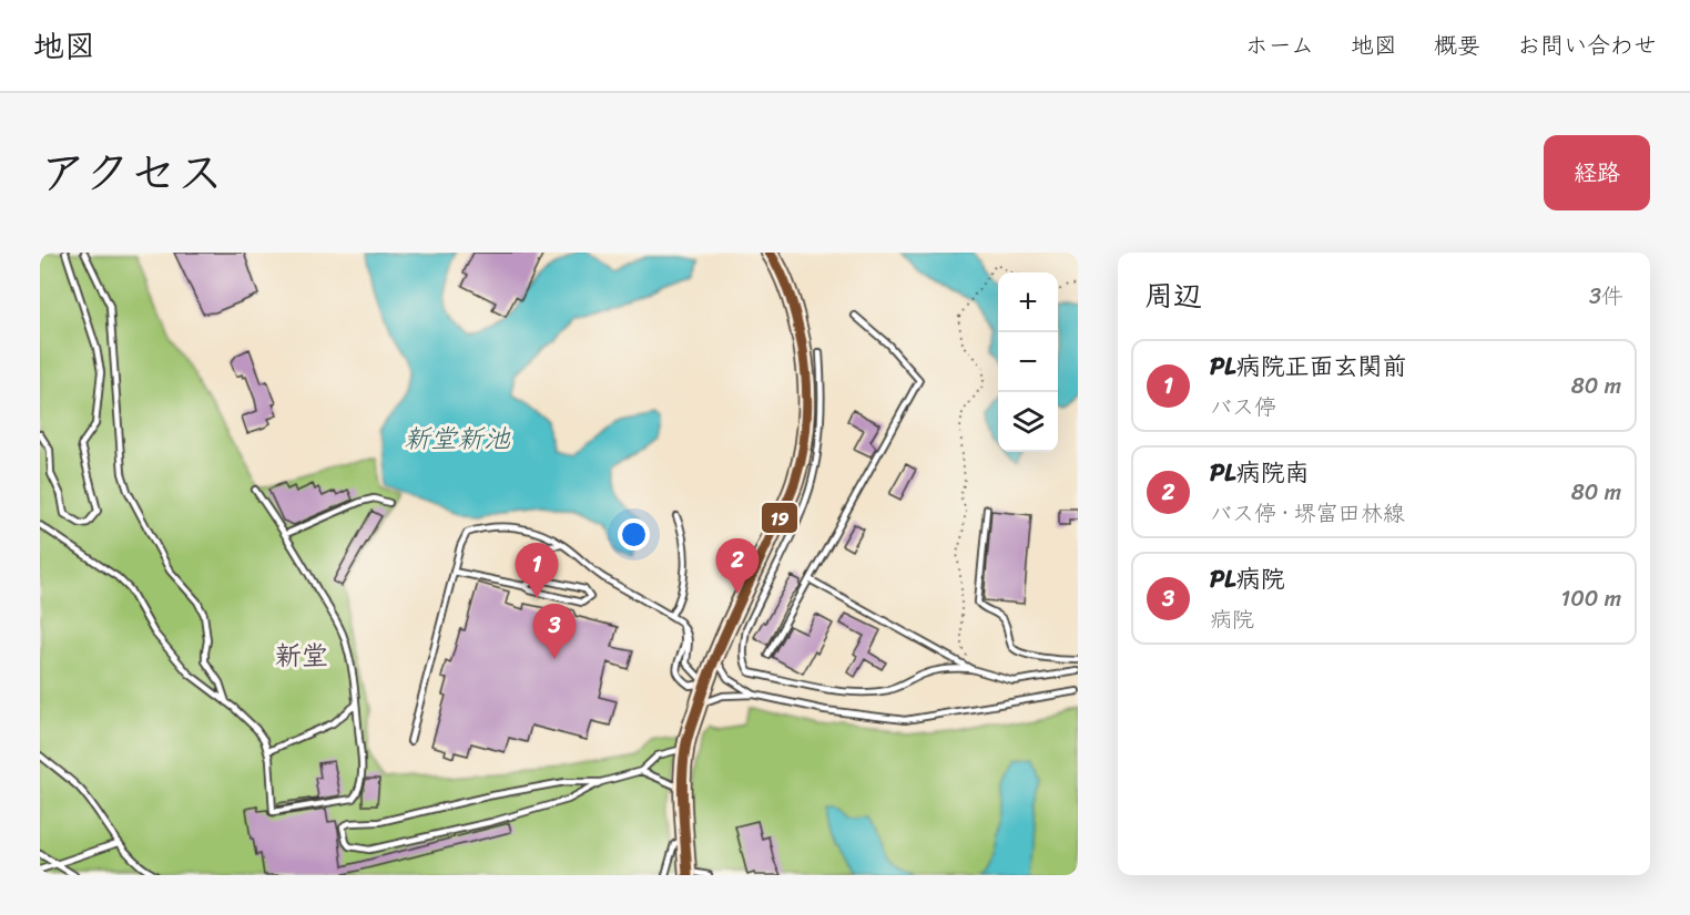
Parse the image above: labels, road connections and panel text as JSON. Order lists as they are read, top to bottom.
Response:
{
  "districts": ["新堂"],
  "water": ["新堂新池"],
  "lines": ["transit line 19"],
  "page": {
    "header": "地図",
    "nav": [
      "ホーム",
      "地図",
      "概要",
      "お問い合わせ"
    ],
    "title": "アクセス",
    "buttons": "経路",
    "heading": ["周辺", "3件"],
    "map_buttons": ["+", "−"],
    "list": [
      {
        "mark": "1",
        "name": "PL病院正面玄関前",
        "note": "バス停",
        "value": "80 m"
      },
      {
        "mark": "2",
        "name": "PL病院南",
        "note": "バス停 · 堺富田林線",
        "value": "80 m"
      },
      {
        "mark": "3",
        "name": "PL病院",
        "note": "病院",
        "value": "100 m"
      }
    ],
    "pins": ["2", "1", "3"]
  }
}
